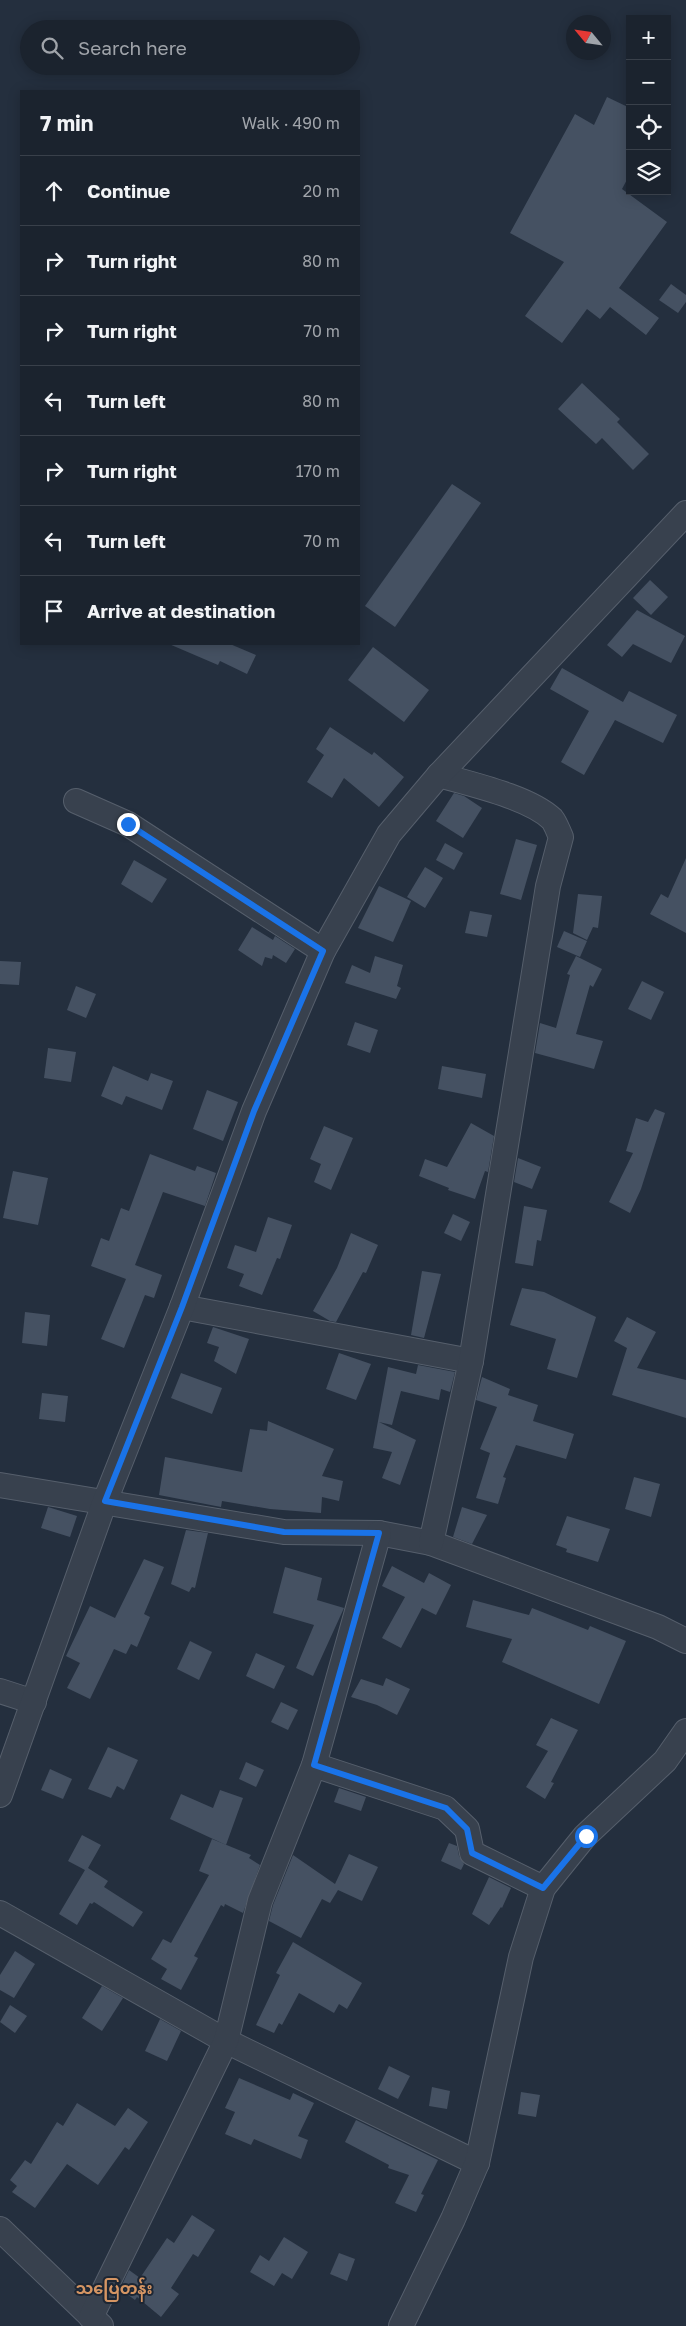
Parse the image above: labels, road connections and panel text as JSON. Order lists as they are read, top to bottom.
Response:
{
  "districts": ["သပြေတန်း"],
  "north": "top left",
  "page": {
    "map_buttons": ["+", "−"],
    "search": "Search here",
    "heading": ["7 min", "Walk · 490 m"],
    "list": [
      ["Continue", "20 m"],
      ["Turn right", "80 m"],
      ["Turn right", "70 m"],
      ["Turn left", "80 m"],
      ["Turn right", "170 m"],
      ["Turn left", "70 m"],
      "Arrive at destination"
    ]
  }
}
